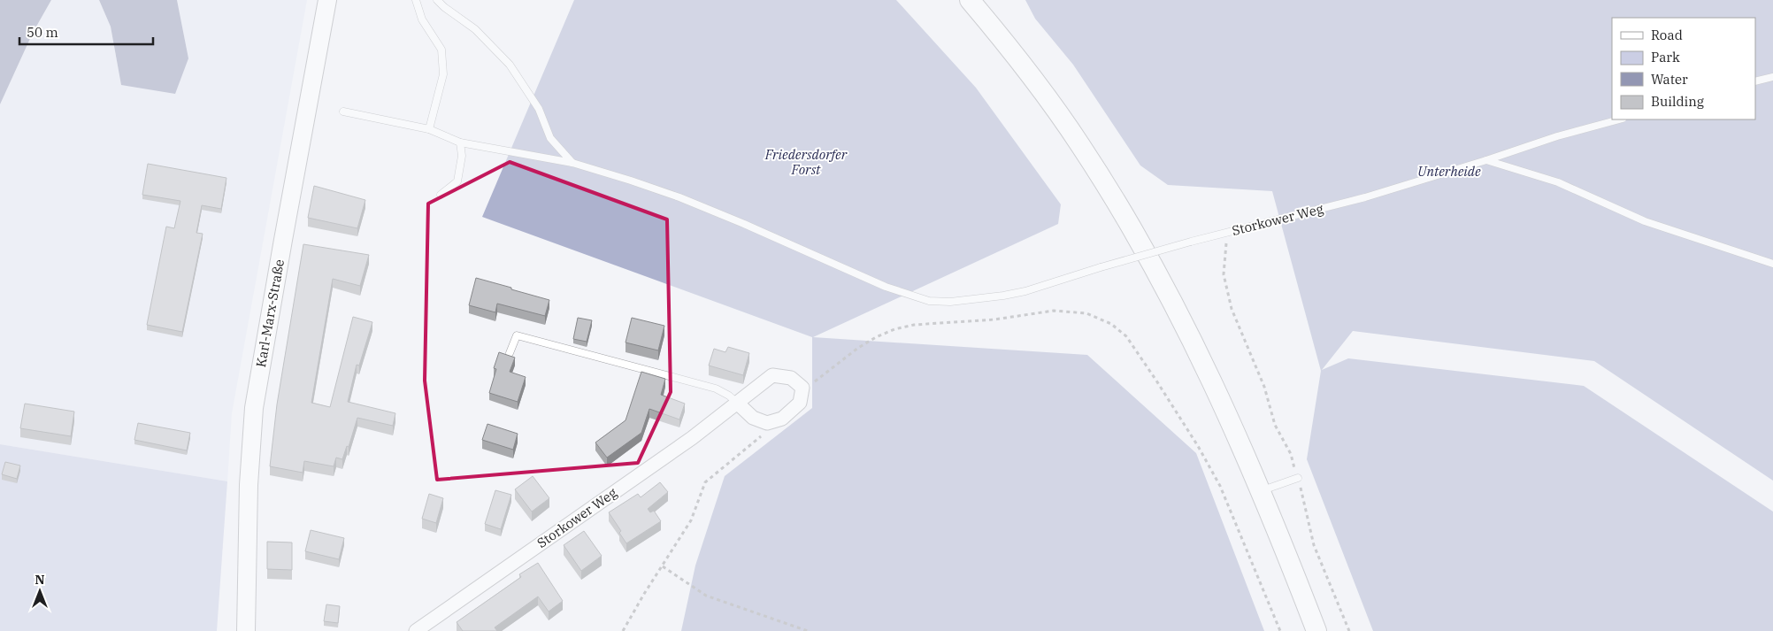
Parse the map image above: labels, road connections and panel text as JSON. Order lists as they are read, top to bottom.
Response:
{
  "streets": {
    "street": ["Storkower Weg", "Karl-Marx-Straße"]
  },
  "parks": ["Friedersdorfer Forst", "Unterheide"],
  "legend": [
    "Road",
    "Park",
    "Water",
    "Building"
  ],
  "scale_bar": "50 m",
  "north": "top"
}
